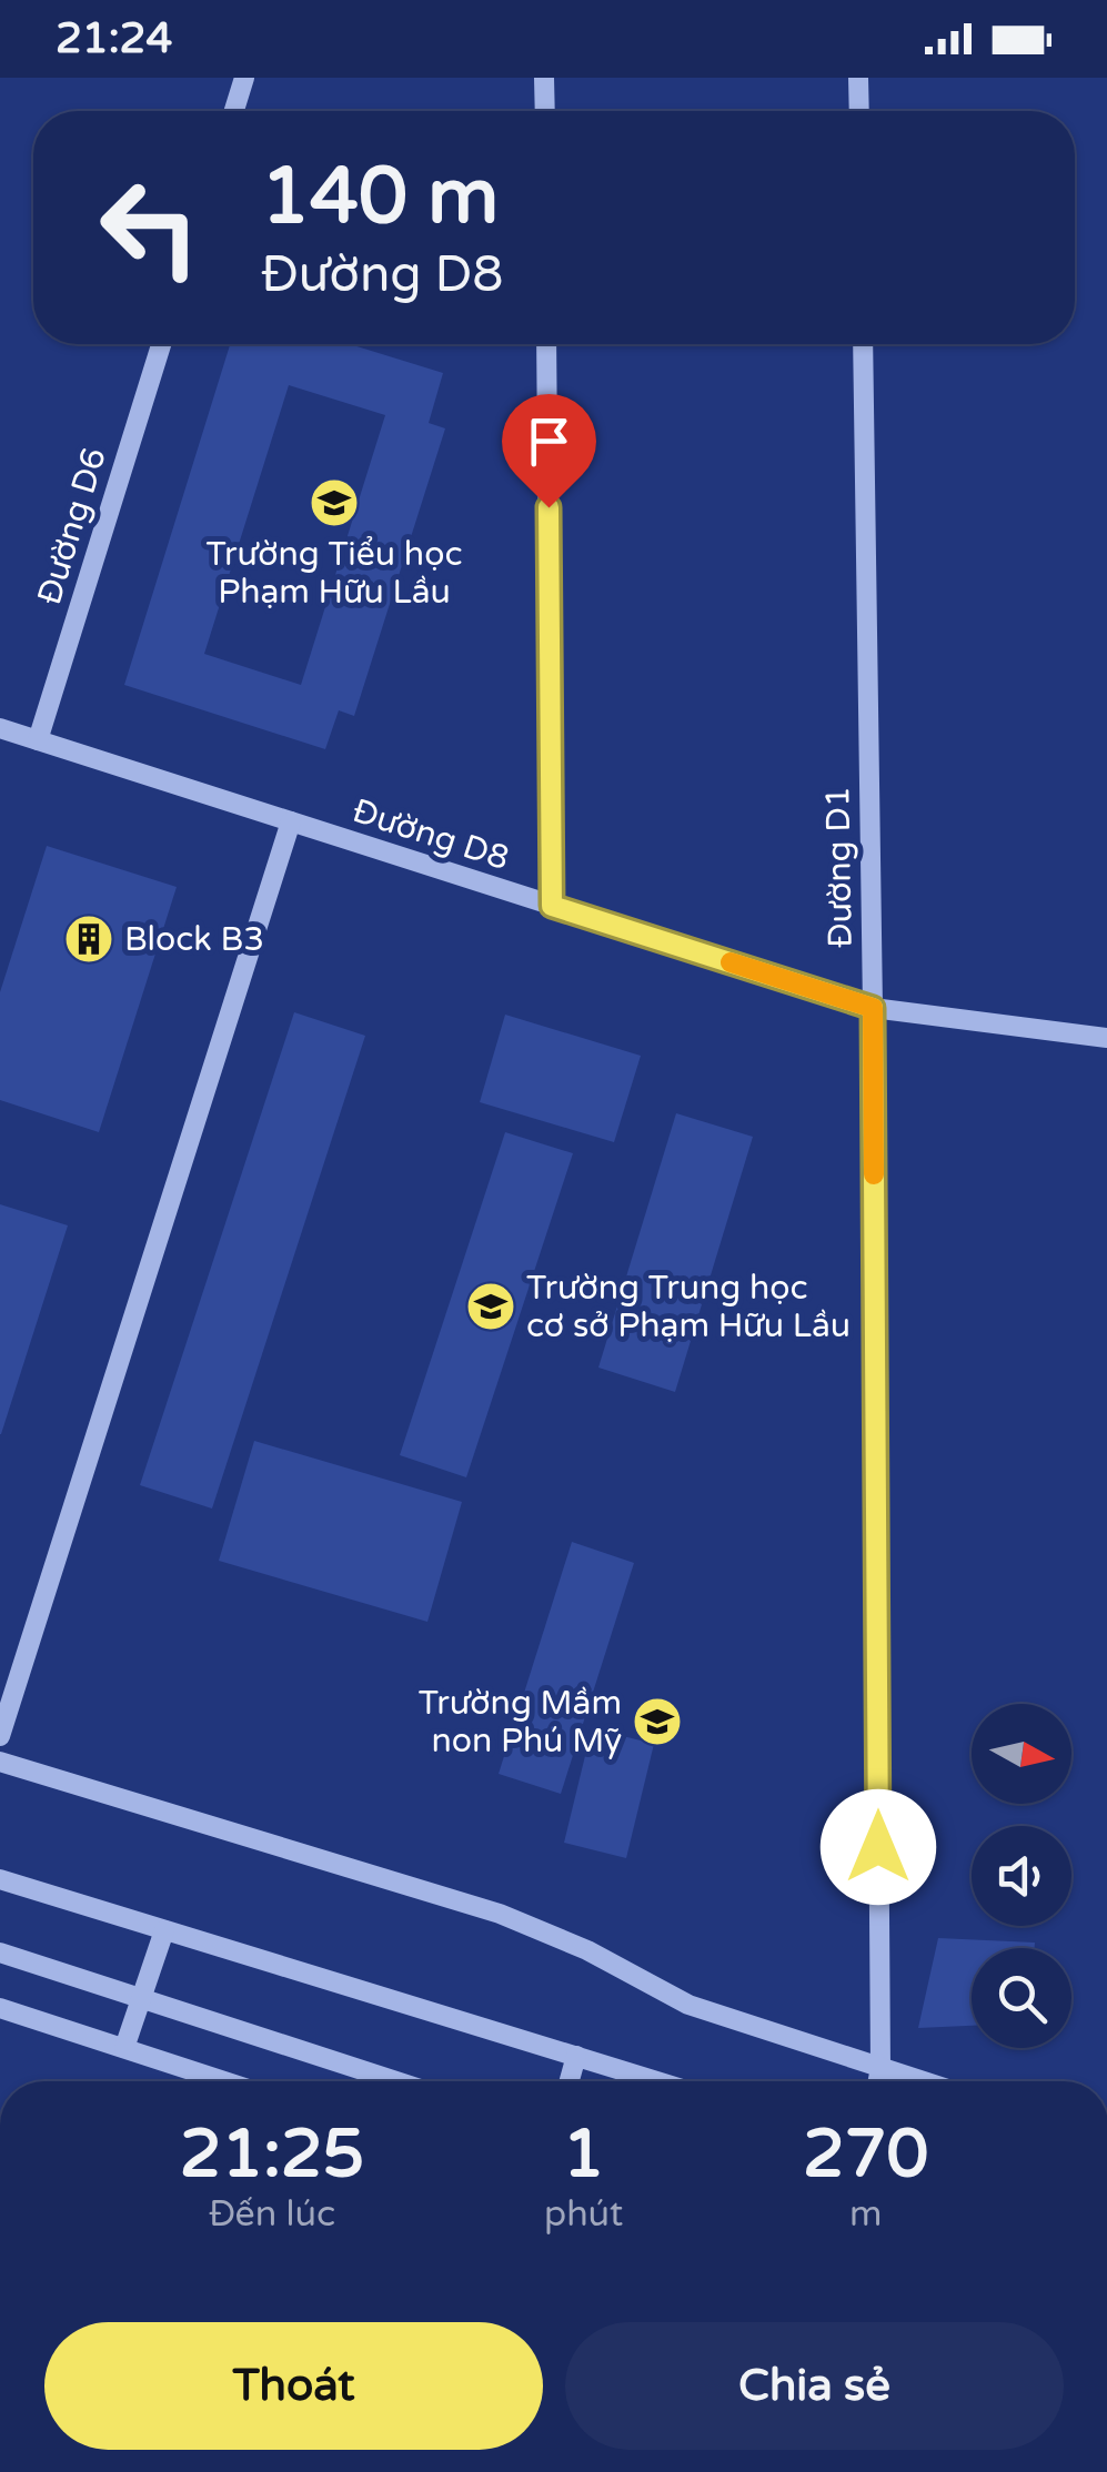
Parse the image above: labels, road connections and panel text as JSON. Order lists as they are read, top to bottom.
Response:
{
  "streets": {
    "street": ["Đường D6", "Đường D8", "Đường D1"]
  },
  "crossings": [
    ["Đường D6", "Đường D8"],
    ["Đường D8", "Đường D1"]
  ],
  "places": {
    "school or university": ["Trường Tiểu học Phạm Hữu Lầu", "Trường Trung học cơ sở Phạm Hữu Lầu", "Trường Mầm non Phú Mỹ"],
    "building": ["Block B3"]
  },
  "north": "right",
  "page": {
    "status": "21:24",
    "turn": ["140 m", "Đường D8"],
    "eta": [
      "21:25",
      "Đến lúc",
      "1",
      "phút",
      "270",
      "m"
    ],
    "buttons": ["Thoát", "Chia sẻ"]
  }
}
